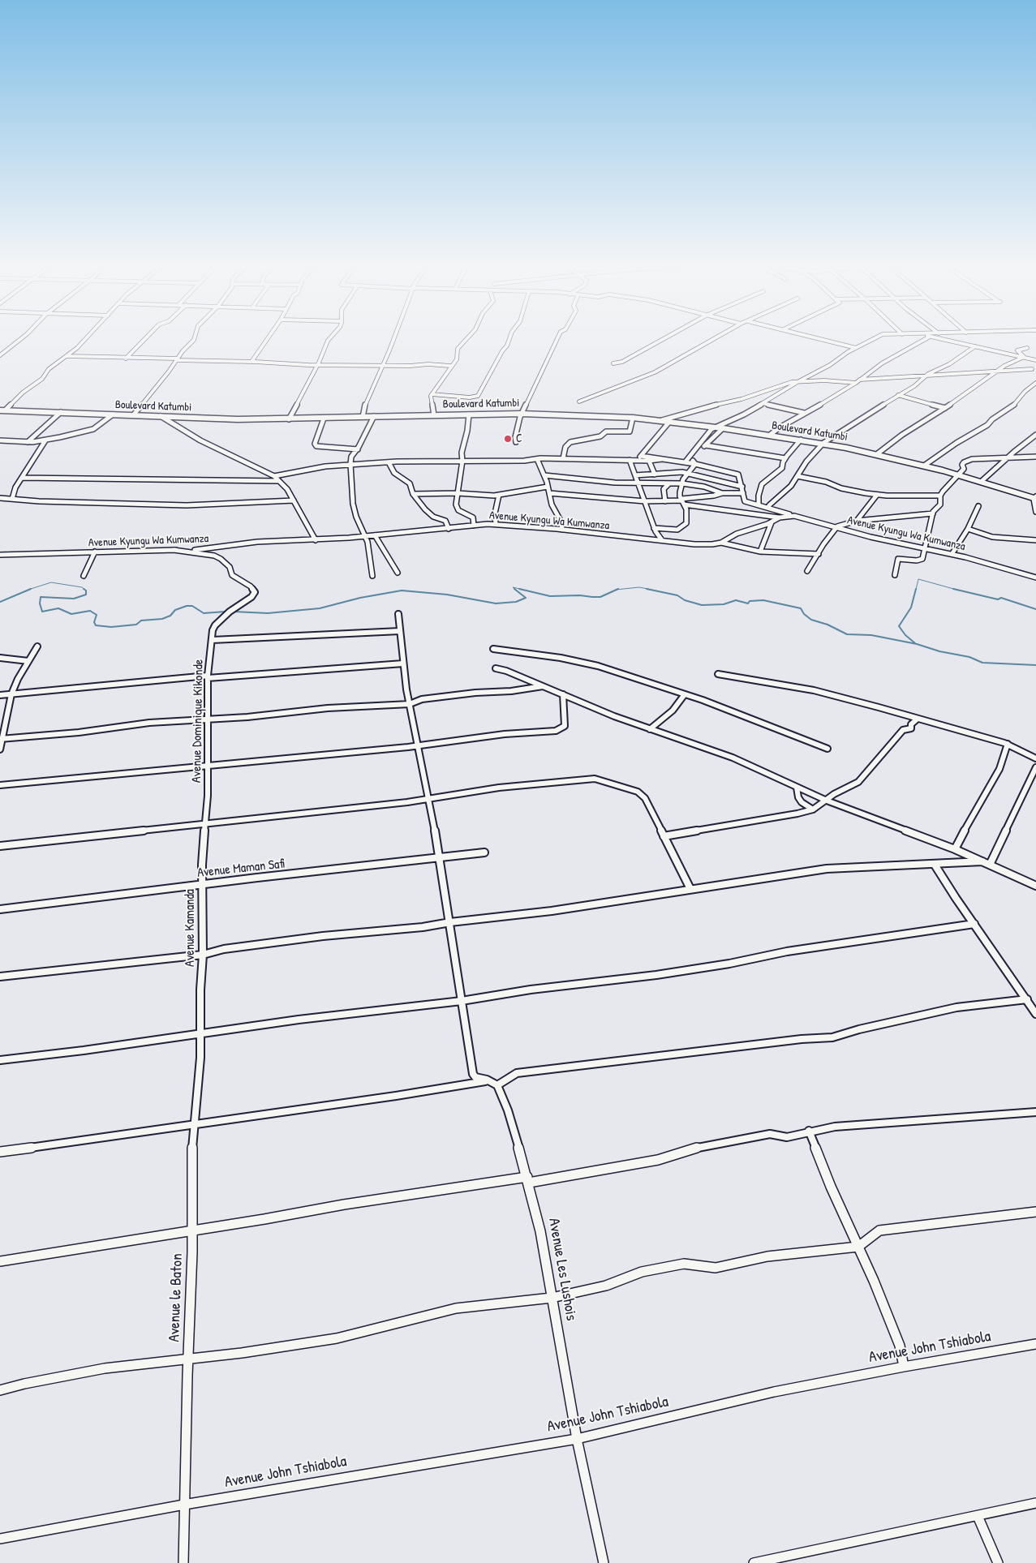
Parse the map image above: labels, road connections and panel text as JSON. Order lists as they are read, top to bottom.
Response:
{
  "streets": {
    "street": [
      "Boulevard Katumbi",
      "Avenue Kyungu Wa Kumwanza",
      "Avenue Dominique Kikonde",
      "Avenue Maman Safi",
      "Avenue Kamanda",
      "Avenue Les Lushois",
      "Avenue le Baton",
      "Avenue John Tshiabola"
    ]
  },
  "crossings": [
    ["Avenue Kyungu Wa Kumwanza", "Avenue Dominique Kikonde"],
    ["Avenue Dominique Kikonde", "Avenue Kamanda"],
    ["Avenue Maman Safi", "Avenue Kamanda"],
    ["Avenue Kamanda", "Avenue le Baton"],
    ["Avenue Les Lushois", "Avenue John Tshiabola"],
    ["Avenue le Baton", "Avenue John Tshiabola"]
  ],
  "places": ["C"]
}
